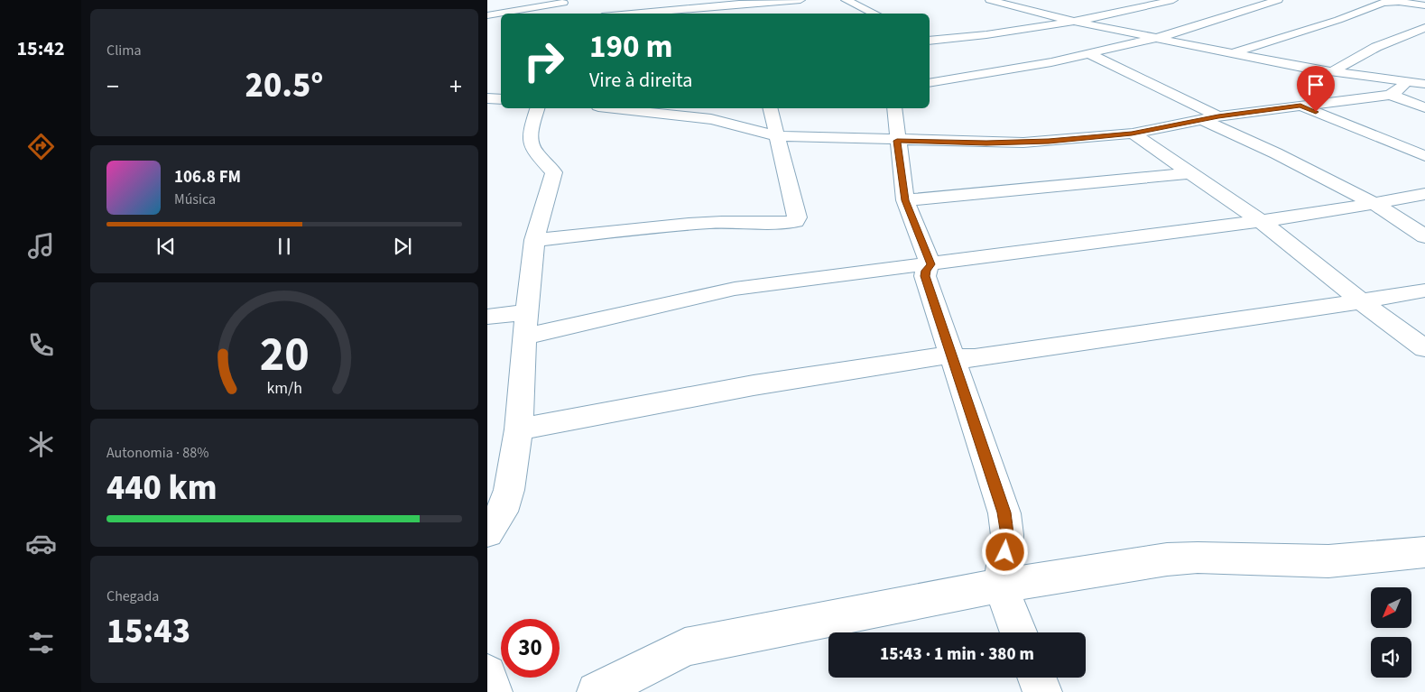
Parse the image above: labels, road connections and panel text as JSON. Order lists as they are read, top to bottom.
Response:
{
  "north": "bottom left",
  "page": {
    "tabs": "15:42",
    "tile": [
      "Clima",
      ["Autonomia · 88%", "440 km"],
      ["Chegada", "15:43"]
    ],
    "turn": ["190 m", "Vire à direita"],
    "heat": ["−", "20.5°", "+"],
    "song": ["106.8 FM", "Música"],
    "limit": "30",
    "trip": "15:43 · 1 min · 380 m",
    "gauge": ["20", "km/h"]
  }
}
